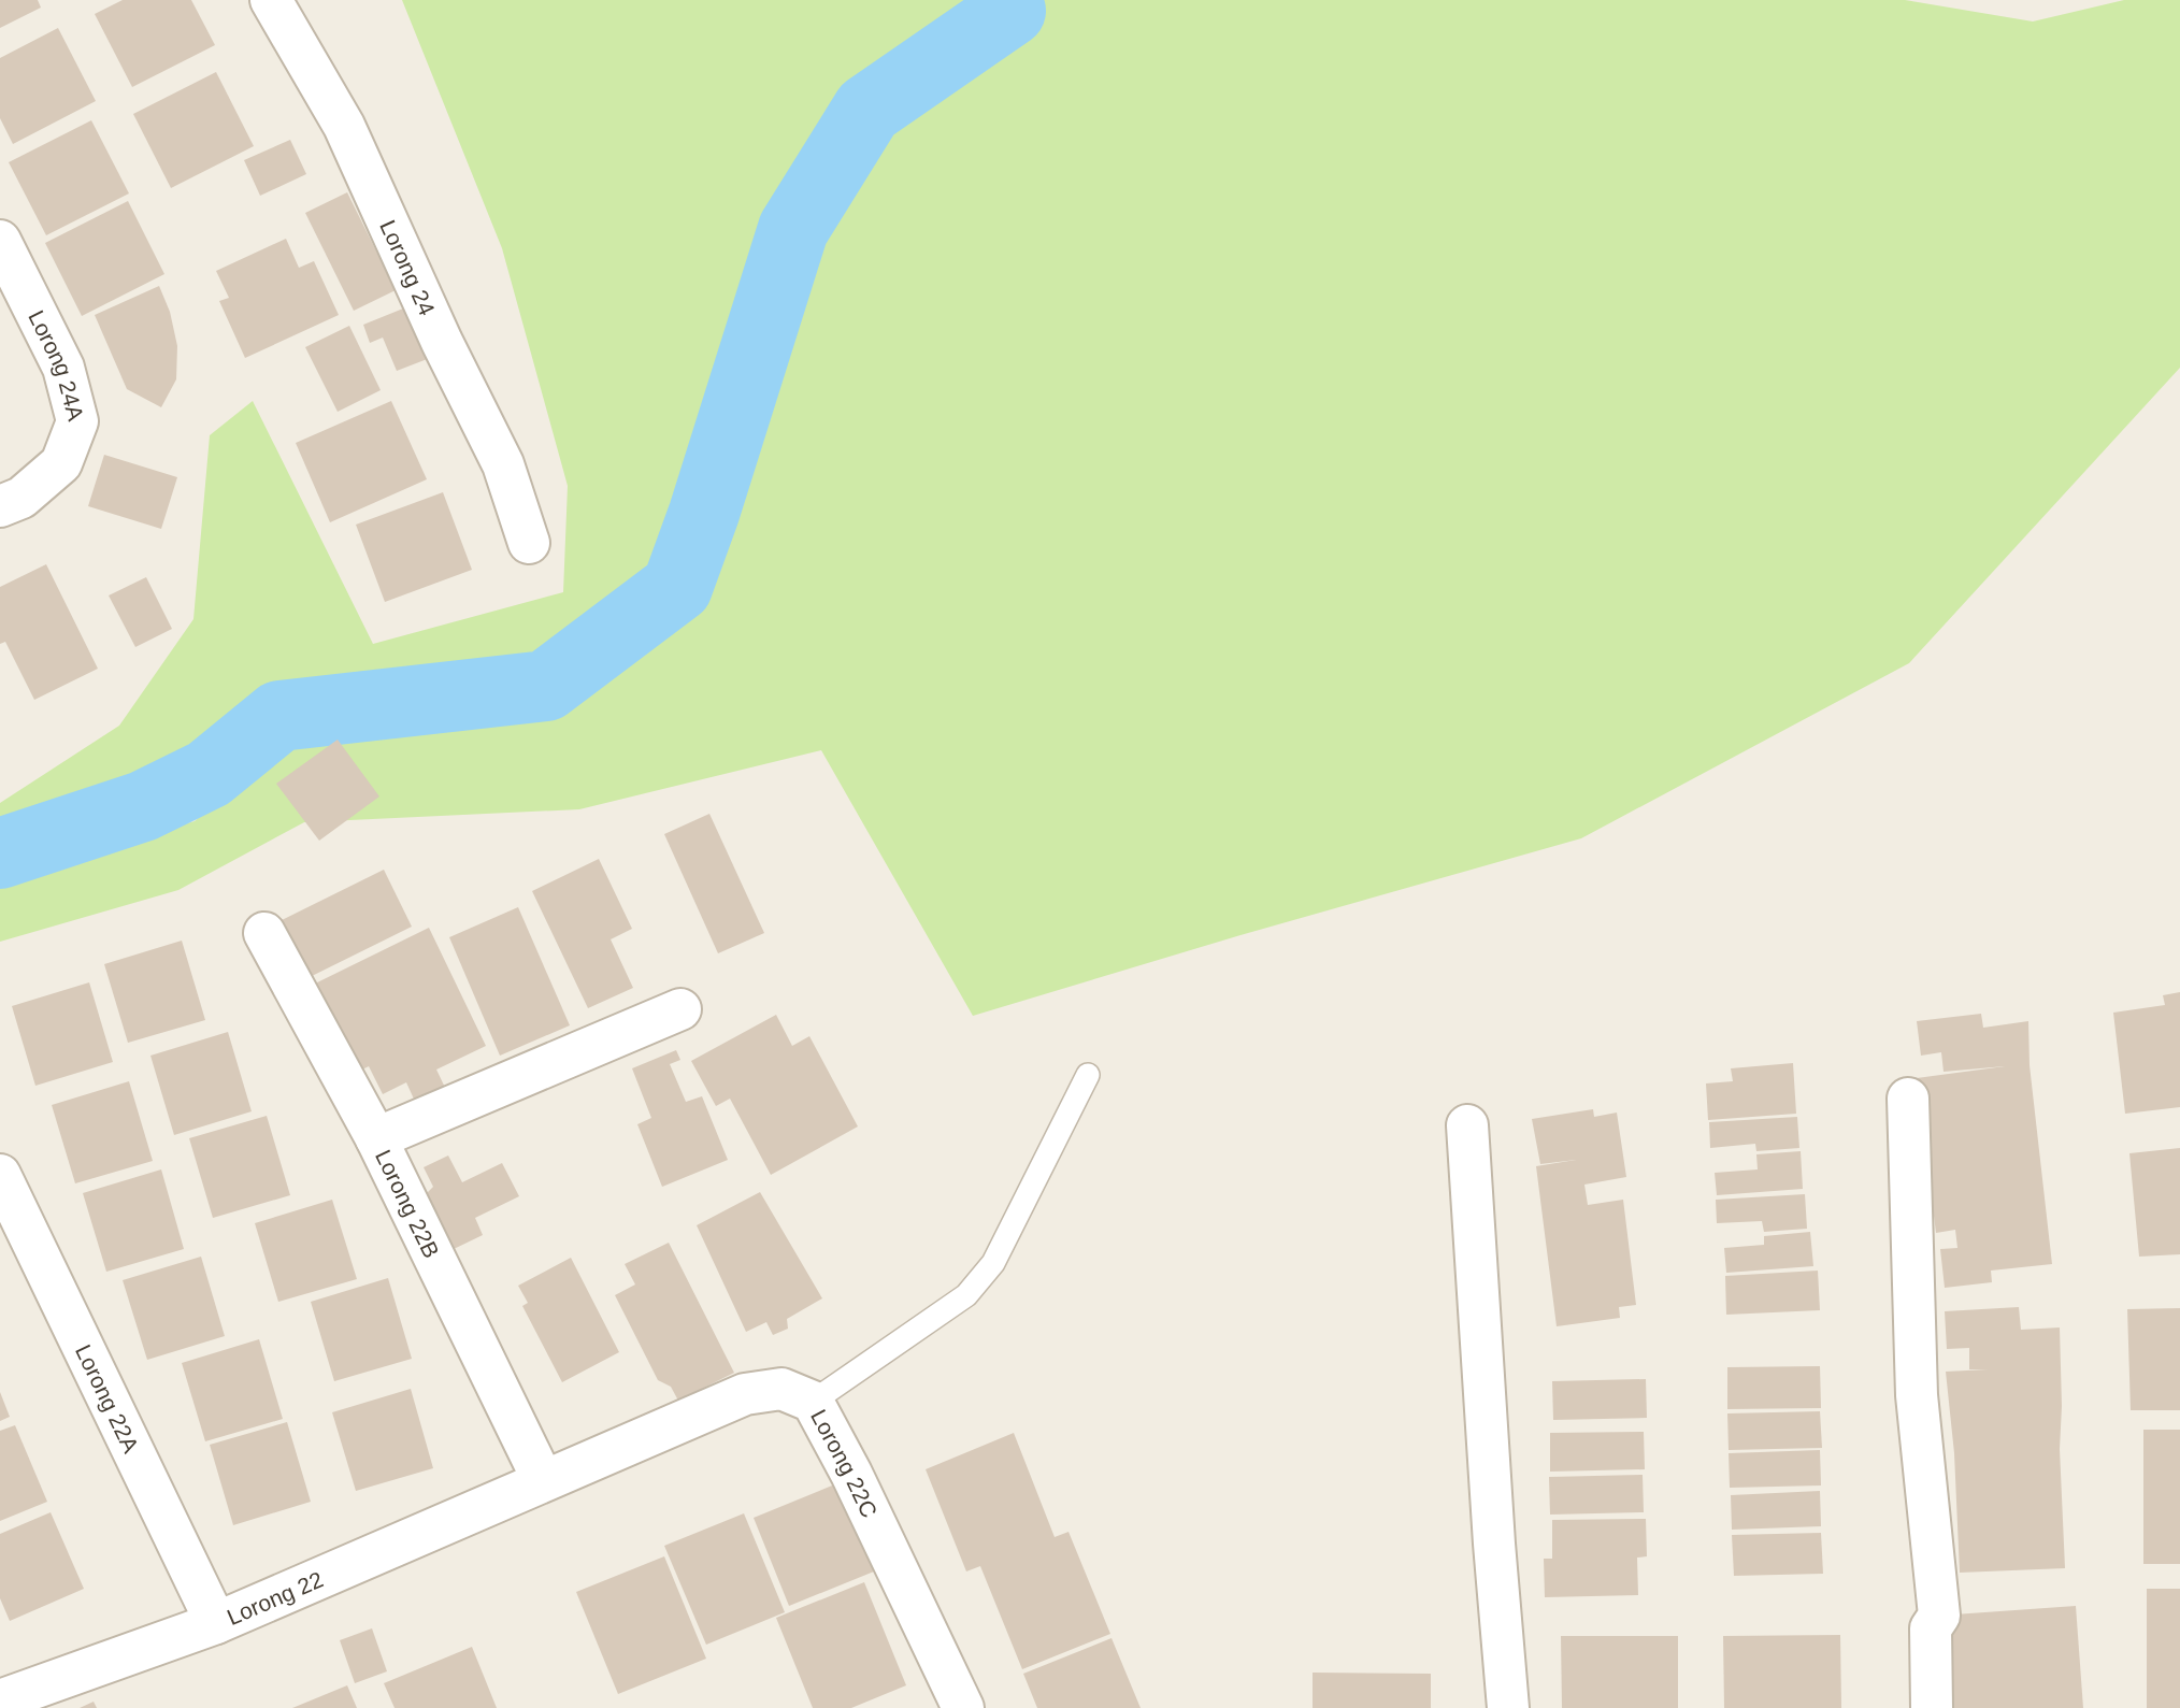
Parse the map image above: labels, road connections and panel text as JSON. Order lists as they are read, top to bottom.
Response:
{
  "streets": {
    "street": [
      "Lorong 24",
      "Lorong 24A",
      "Lorong 22B",
      "Lorong 22A",
      "Lorong 22C",
      "Lorong 22"
    ]
  },
  "crossings": [
    ["Lorong 22B", "Lorong 22C"],
    ["Lorong 22B", "Lorong 22"],
    ["Lorong 22A", "Lorong 22"],
    ["Lorong 22C", "Lorong 22"]
  ]
}
